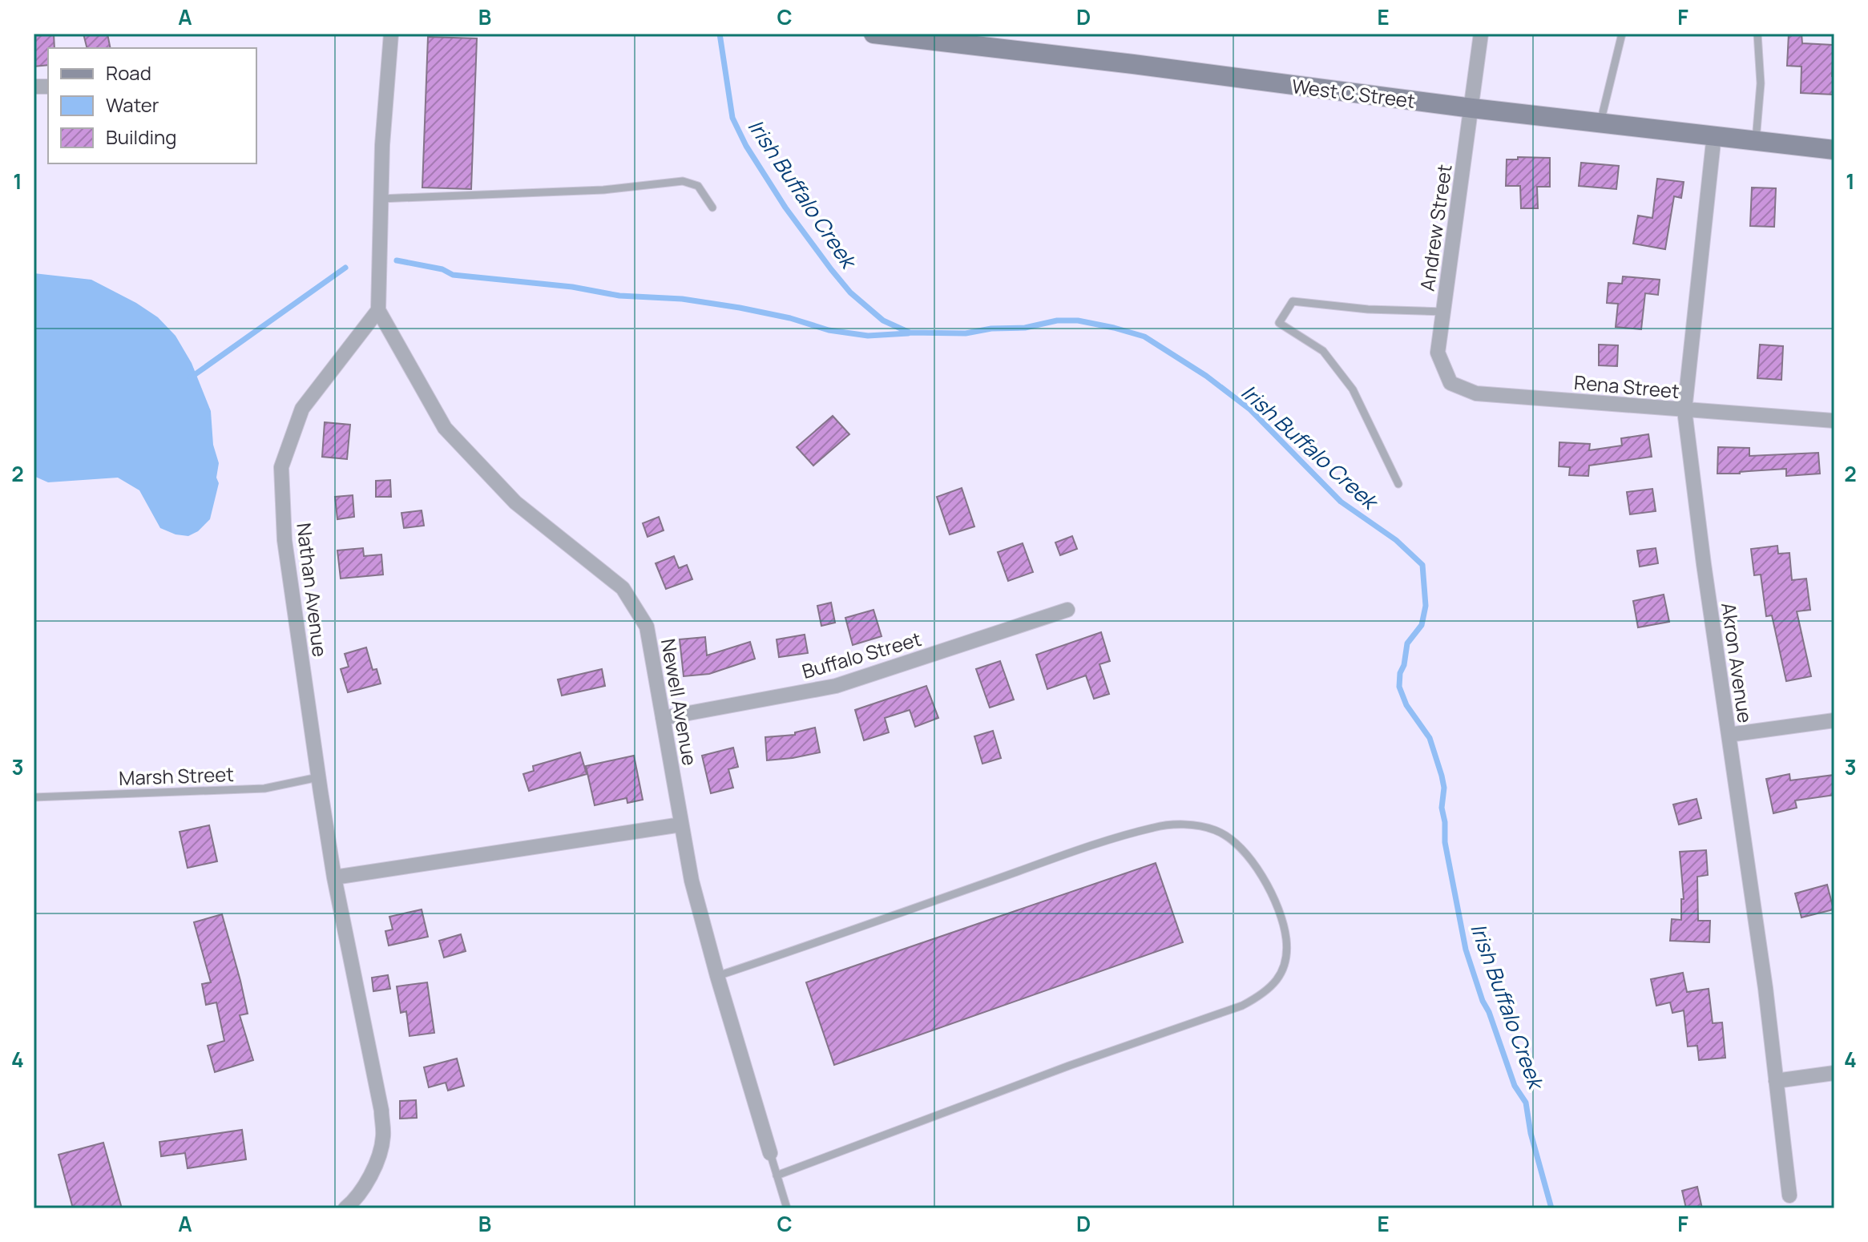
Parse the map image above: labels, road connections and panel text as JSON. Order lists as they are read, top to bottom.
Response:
{
  "streets": {
    "main road": ["West C Street"],
    "street": [
      "Andrew Street",
      "Rena Street",
      "Nathan Avenue",
      "Buffalo Street",
      "Akron Avenue",
      "Newell Avenue"
    ],
    "lane": ["Marsh Street"]
  },
  "crossings": [
    ["West C Street", "Andrew Street"],
    ["West C Street", "Akron Avenue"],
    ["Andrew Street", "Rena Street"],
    ["Rena Street", "Akron Avenue"],
    ["Nathan Avenue", "Newell Avenue"],
    ["Nathan Avenue", "Marsh Street"],
    ["Buffalo Street", "Newell Avenue"]
  ],
  "water": ["Irish Buffalo Creek"],
  "legend": ["Road", "Water", "Building"],
  "grid": {
    "columns": [
      "A",
      "B",
      "C",
      "D",
      "E",
      "F"
    ],
    "rows": [
      "1",
      "2",
      "3",
      "4"
    ]
  }
}
